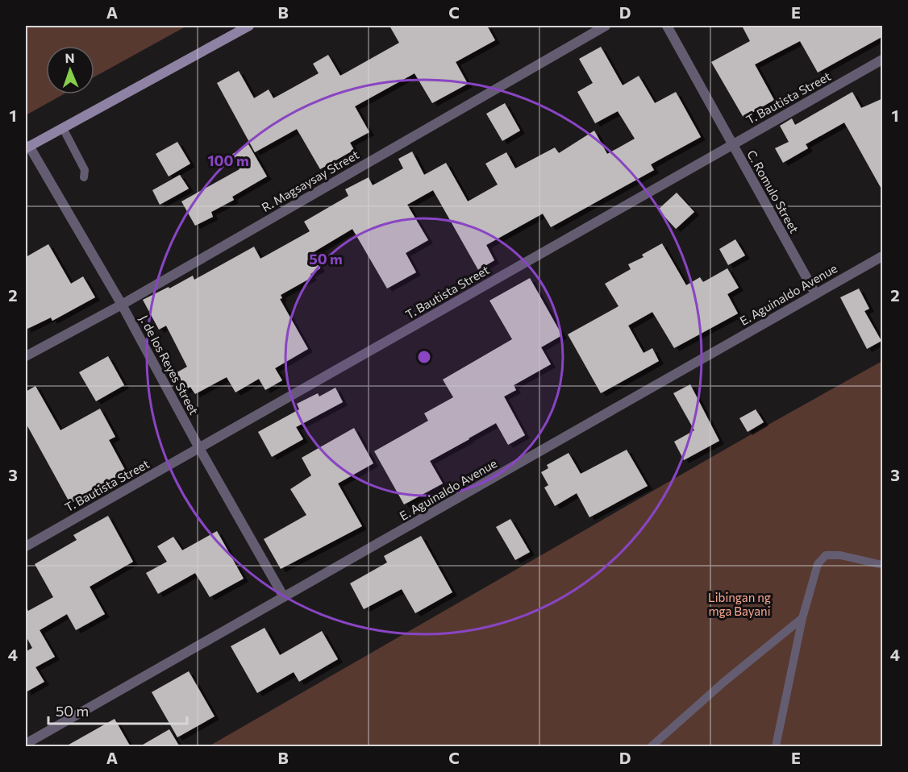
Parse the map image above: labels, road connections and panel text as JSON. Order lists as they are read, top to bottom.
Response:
{
  "streets": {
    "street": [
      "T. Bautista Street",
      "R. Magsaysay Street",
      "C. Romulo Street",
      "E. Aguinaldo Avenue",
      "J. de los Reyes Street"
    ]
  },
  "crossings": [
    ["T. Bautista Street", "C. Romulo Street"],
    ["T. Bautista Street", "J. de los Reyes Street"],
    ["R. Magsaysay Street", "J. de los Reyes Street"],
    ["C. Romulo Street", "E. Aguinaldo Avenue"],
    ["E. Aguinaldo Avenue", "J. de los Reyes Street"]
  ],
  "parks": ["Libingan ng mga Bayani"],
  "scale_bar": "50 m",
  "north": "top",
  "grid": {
    "columns": [
      "A",
      "B",
      "C",
      "D",
      "E"
    ],
    "rows": [
      "1",
      "2",
      "3",
      "4"
    ]
  },
  "rings": ["100 m", "50 m"]
}
